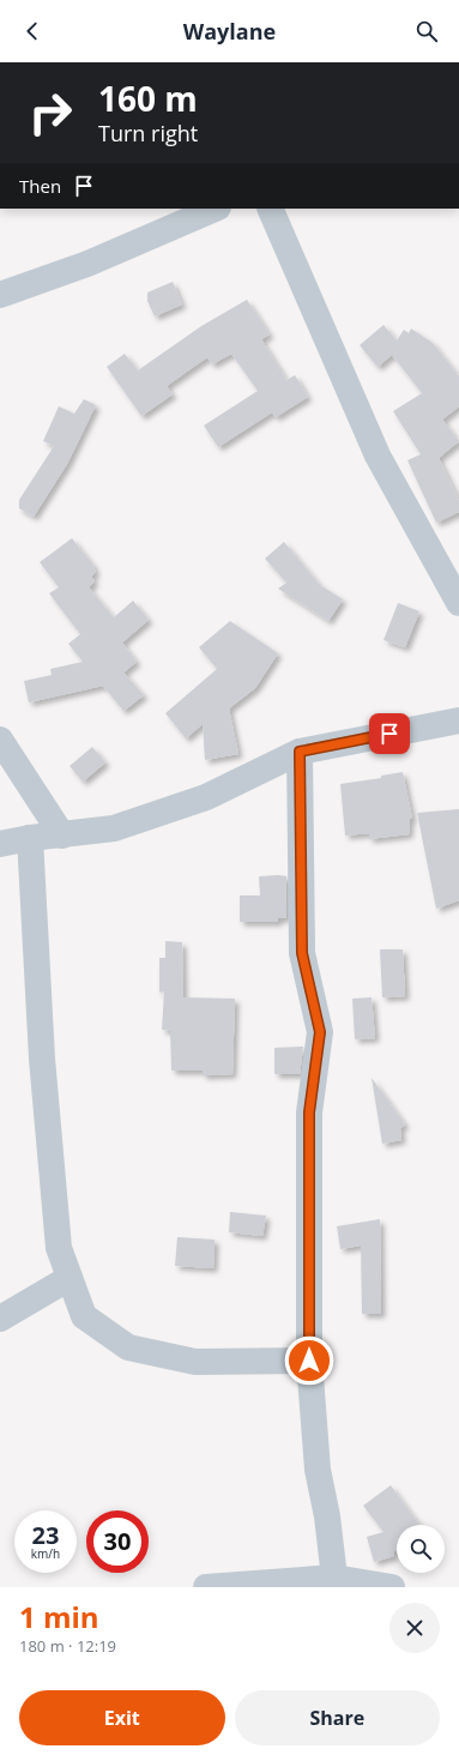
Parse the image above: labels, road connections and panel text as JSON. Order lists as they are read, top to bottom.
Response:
{
  "page": {
    "header": "Waylane",
    "turn": ["160 m", "Turn right"],
    "then": "Then",
    "speed": "23 km/h",
    "limit": "30",
    "heading": ["1 min", "180 m · 12:19"],
    "buttons": ["Exit", "Share"]
  }
}
